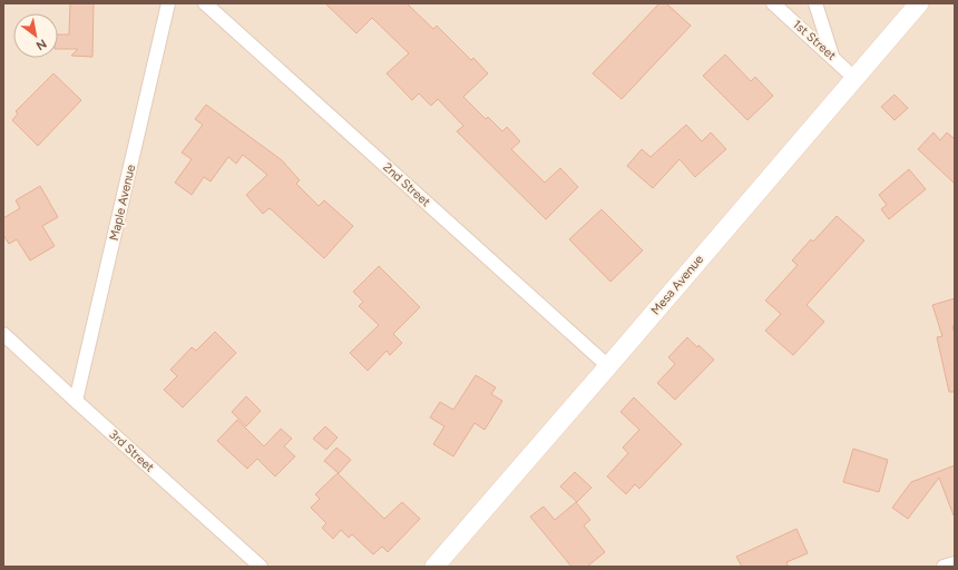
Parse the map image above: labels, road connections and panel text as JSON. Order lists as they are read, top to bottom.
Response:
{
  "streets": {
    "street": [
      "1st Street",
      "2nd Street",
      "Maple Avenue",
      "Mesa Avenue",
      "3rd Street"
    ]
  },
  "crossings": [
    ["1st Street", "Mesa Avenue"],
    ["2nd Street", "Mesa Avenue"],
    ["Maple Avenue", "3rd Street"]
  ],
  "north": "bottom right"
}
